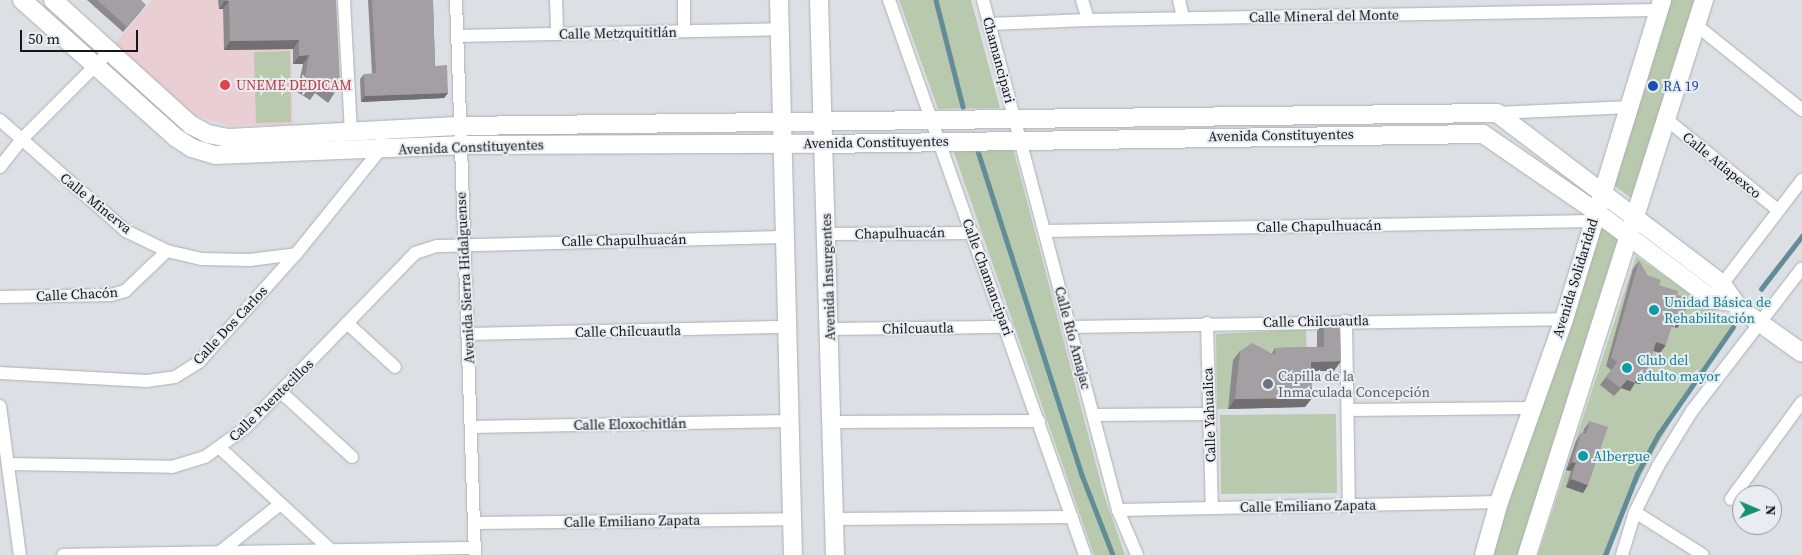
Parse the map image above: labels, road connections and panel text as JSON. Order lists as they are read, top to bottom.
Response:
{
  "streets": {
    "street": [
      "Calle Mineral del Monte",
      "Calle Metzquititlán",
      "Chamancipari",
      "Avenida Constituyentes",
      "Calle Atlapexco",
      "Calle Minerva",
      "Calle Chapulhuacán",
      "Chapulhuacán",
      "Avenida Insurgentes",
      "Calle Chamancipari",
      "Avenida Sierra Hidalguense",
      "Avenida Solidaridad",
      "Calle Chacón",
      "Calle Chilcuautla",
      "Calle Dos Carlos",
      "Chilcuautla",
      "Calle Río Amajac",
      "Calle Puentecillos",
      "Calle Yahualica",
      "Calle Eloxochitlán",
      "Calle Emiliano Zapata"
    ]
  },
  "crossings": [
    ["Calle Mineral del Monte", "Chamancipari"],
    ["Calle Mineral del Monte", "Avenida Solidaridad"],
    ["Calle Metzquititlán", "Avenida Sierra Hidalguense"],
    ["Chamancipari", "Avenida Constituyentes"],
    ["Chamancipari", "Calle Río Amajac"],
    ["Avenida Constituyentes", "Calle Chapulhuacán"],
    ["Avenida Constituyentes", "Avenida Insurgentes"],
    ["Avenida Constituyentes", "Calle Chamancipari"],
    ["Avenida Constituyentes", "Avenida Sierra Hidalguense"],
    ["Avenida Constituyentes", "Avenida Solidaridad"],
    ["Avenida Constituyentes", "Calle Dos Carlos"],
    ["Avenida Constituyentes", "Calle Río Amajac"],
    ["Calle Minerva", "Calle Chacón"],
    ["Calle Minerva", "Calle Dos Carlos"],
    ["Calle Chapulhuacán", "Avenida Sierra Hidalguense"],
    ["Calle Chapulhuacán", "Avenida Solidaridad"],
    ["Calle Chapulhuacán", "Calle Río Amajac"],
    ["Calle Chapulhuacán", "Calle Puentecillos"],
    ["Chapulhuacán", "Avenida Insurgentes"],
    ["Chapulhuacán", "Calle Chamancipari"],
    ["Avenida Insurgentes", "Chilcuautla"],
    ["Calle Chamancipari", "Chilcuautla"],
    ["Avenida Sierra Hidalguense", "Calle Chilcuautla"],
    ["Avenida Sierra Hidalguense", "Calle Puentecillos"],
    ["Avenida Sierra Hidalguense", "Calle Eloxochitlán"],
    ["Avenida Sierra Hidalguense", "Calle Emiliano Zapata"],
    ["Avenida Solidaridad", "Calle Chilcuautla"],
    ["Avenida Solidaridad", "Calle Emiliano Zapata"],
    ["Calle Chilcuautla", "Calle Río Amajac"],
    ["Calle Chilcuautla", "Calle Yahualica"],
    ["Calle Río Amajac", "Calle Emiliano Zapata"],
    ["Calle Yahualica", "Calle Emiliano Zapata"]
  ],
  "places": [
    "UNEME DEDICAM",
    "RA 19",
    "Unidad Básica de Rehabilitación",
    "Club del adulto mayor",
    "Capilla de la Inmaculada Concepción",
    "Albergue"
  ],
  "scale_bar": "50 m",
  "north": "right"
}
